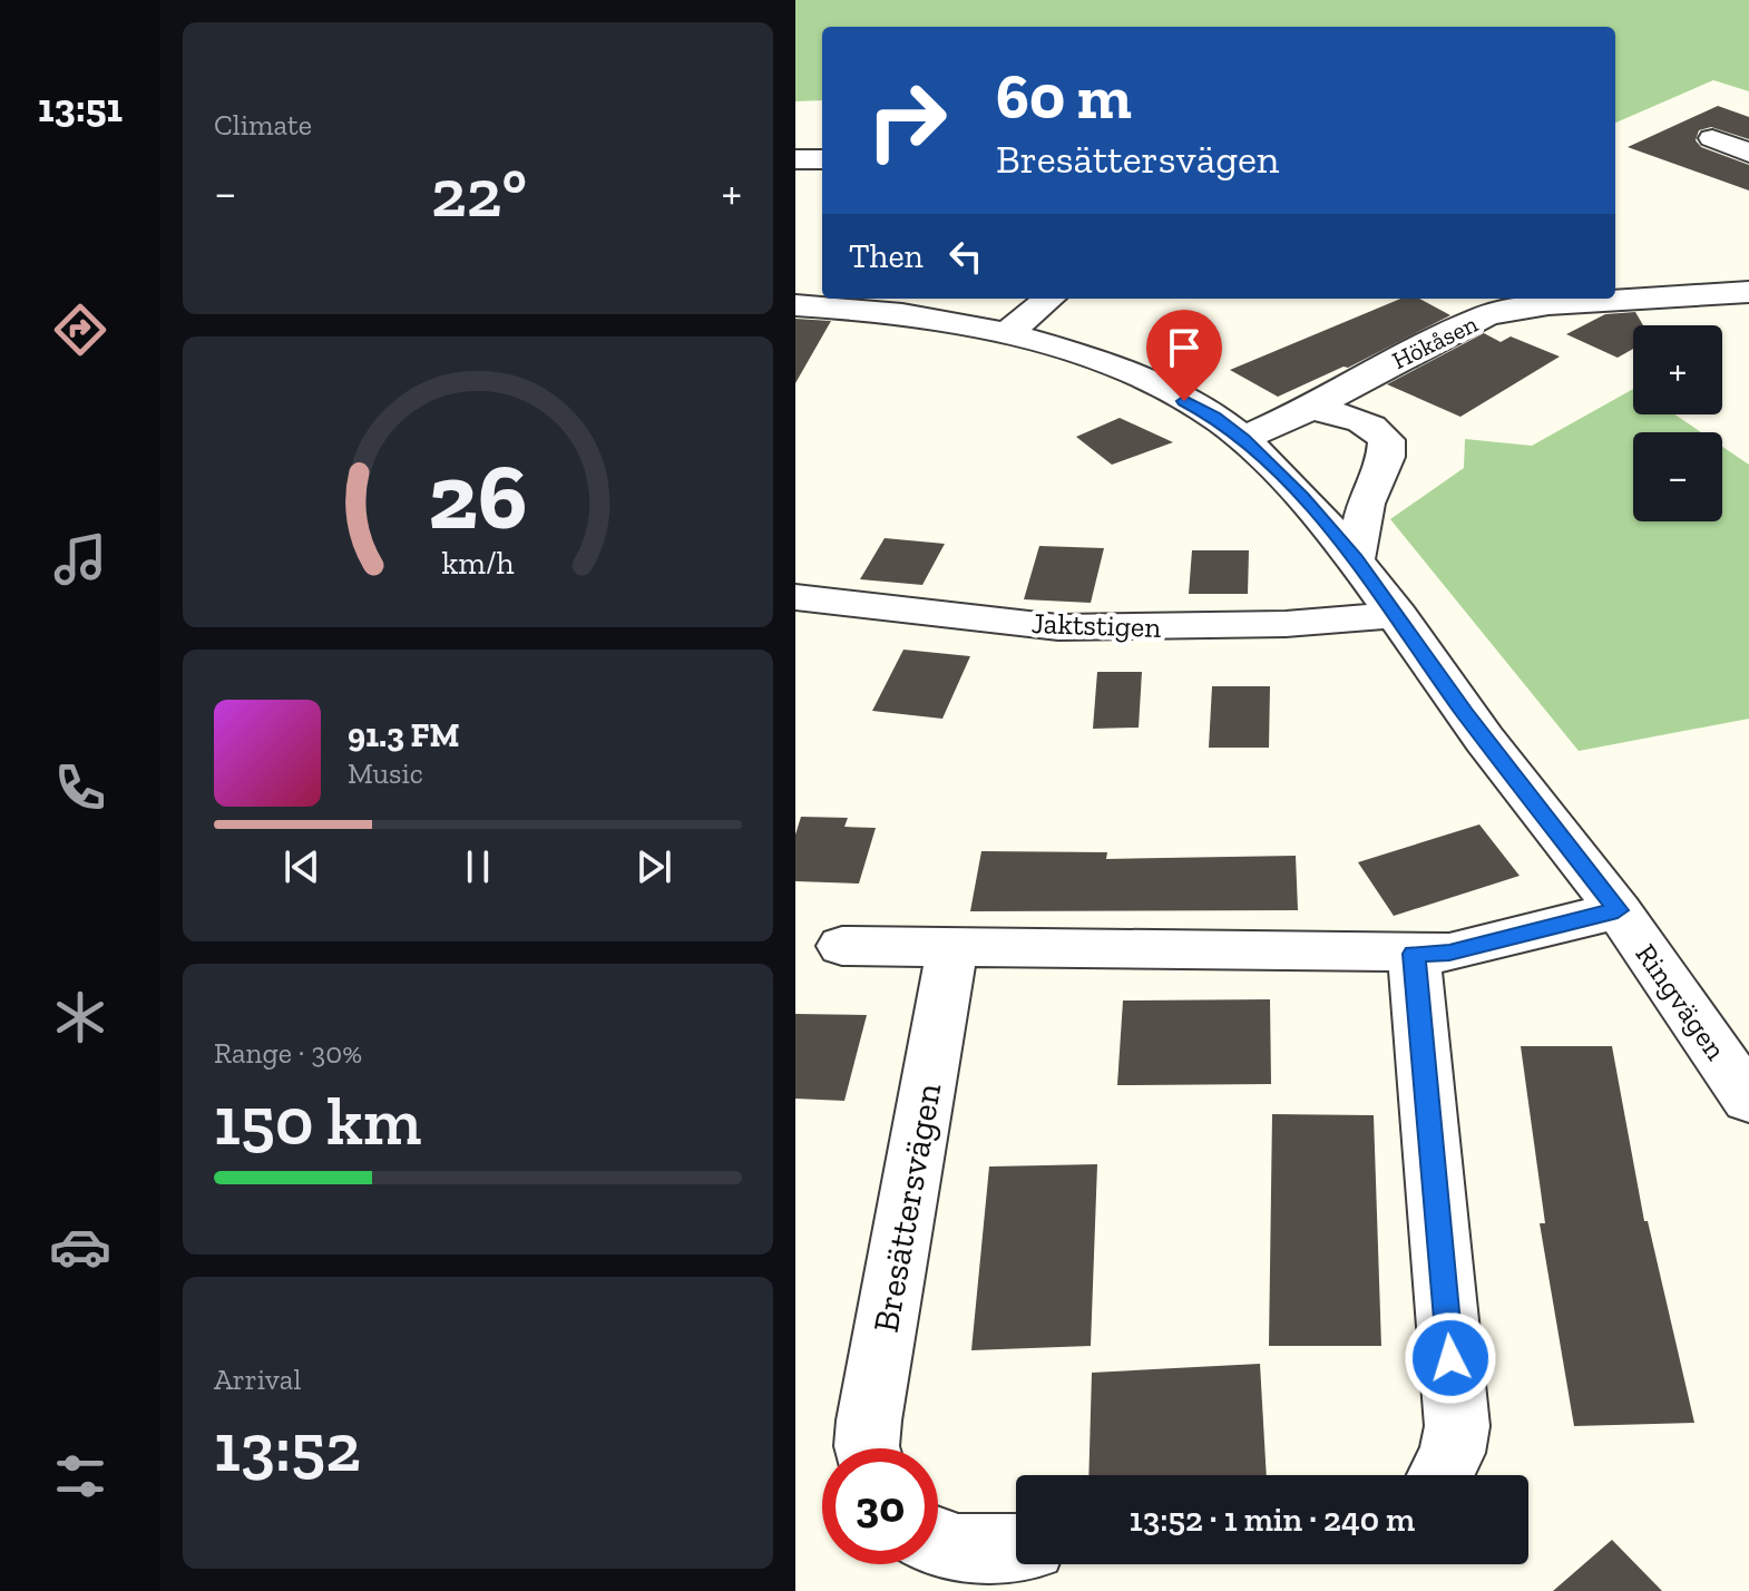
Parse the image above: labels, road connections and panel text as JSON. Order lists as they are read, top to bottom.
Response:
{
  "streets": {
    "street": [
      "Hökåsen",
      "Jaktstigen",
      "Ringvägen",
      "Bresättersvägen"
    ]
  },
  "crossings": [
    ["Hökåsen", "Ringvägen"],
    ["Jaktstigen", "Ringvägen"]
  ],
  "page": {
    "tabs": "13:51",
    "tile": [
      "Climate",
      ["Range · 30%", "150 km"],
      ["Arrival", "13:52"]
    ],
    "turn": ["60 m", "Bresättersvägen"],
    "heat": ["−", "22°", "+"],
    "then": "Then",
    "map_buttons": ["+", "−"],
    "song": ["91.3 FM", "Music"],
    "limit": "30",
    "trip": "13:52 · 1 min · 240 m",
    "gauge": ["26", "km/h"]
  }
}
